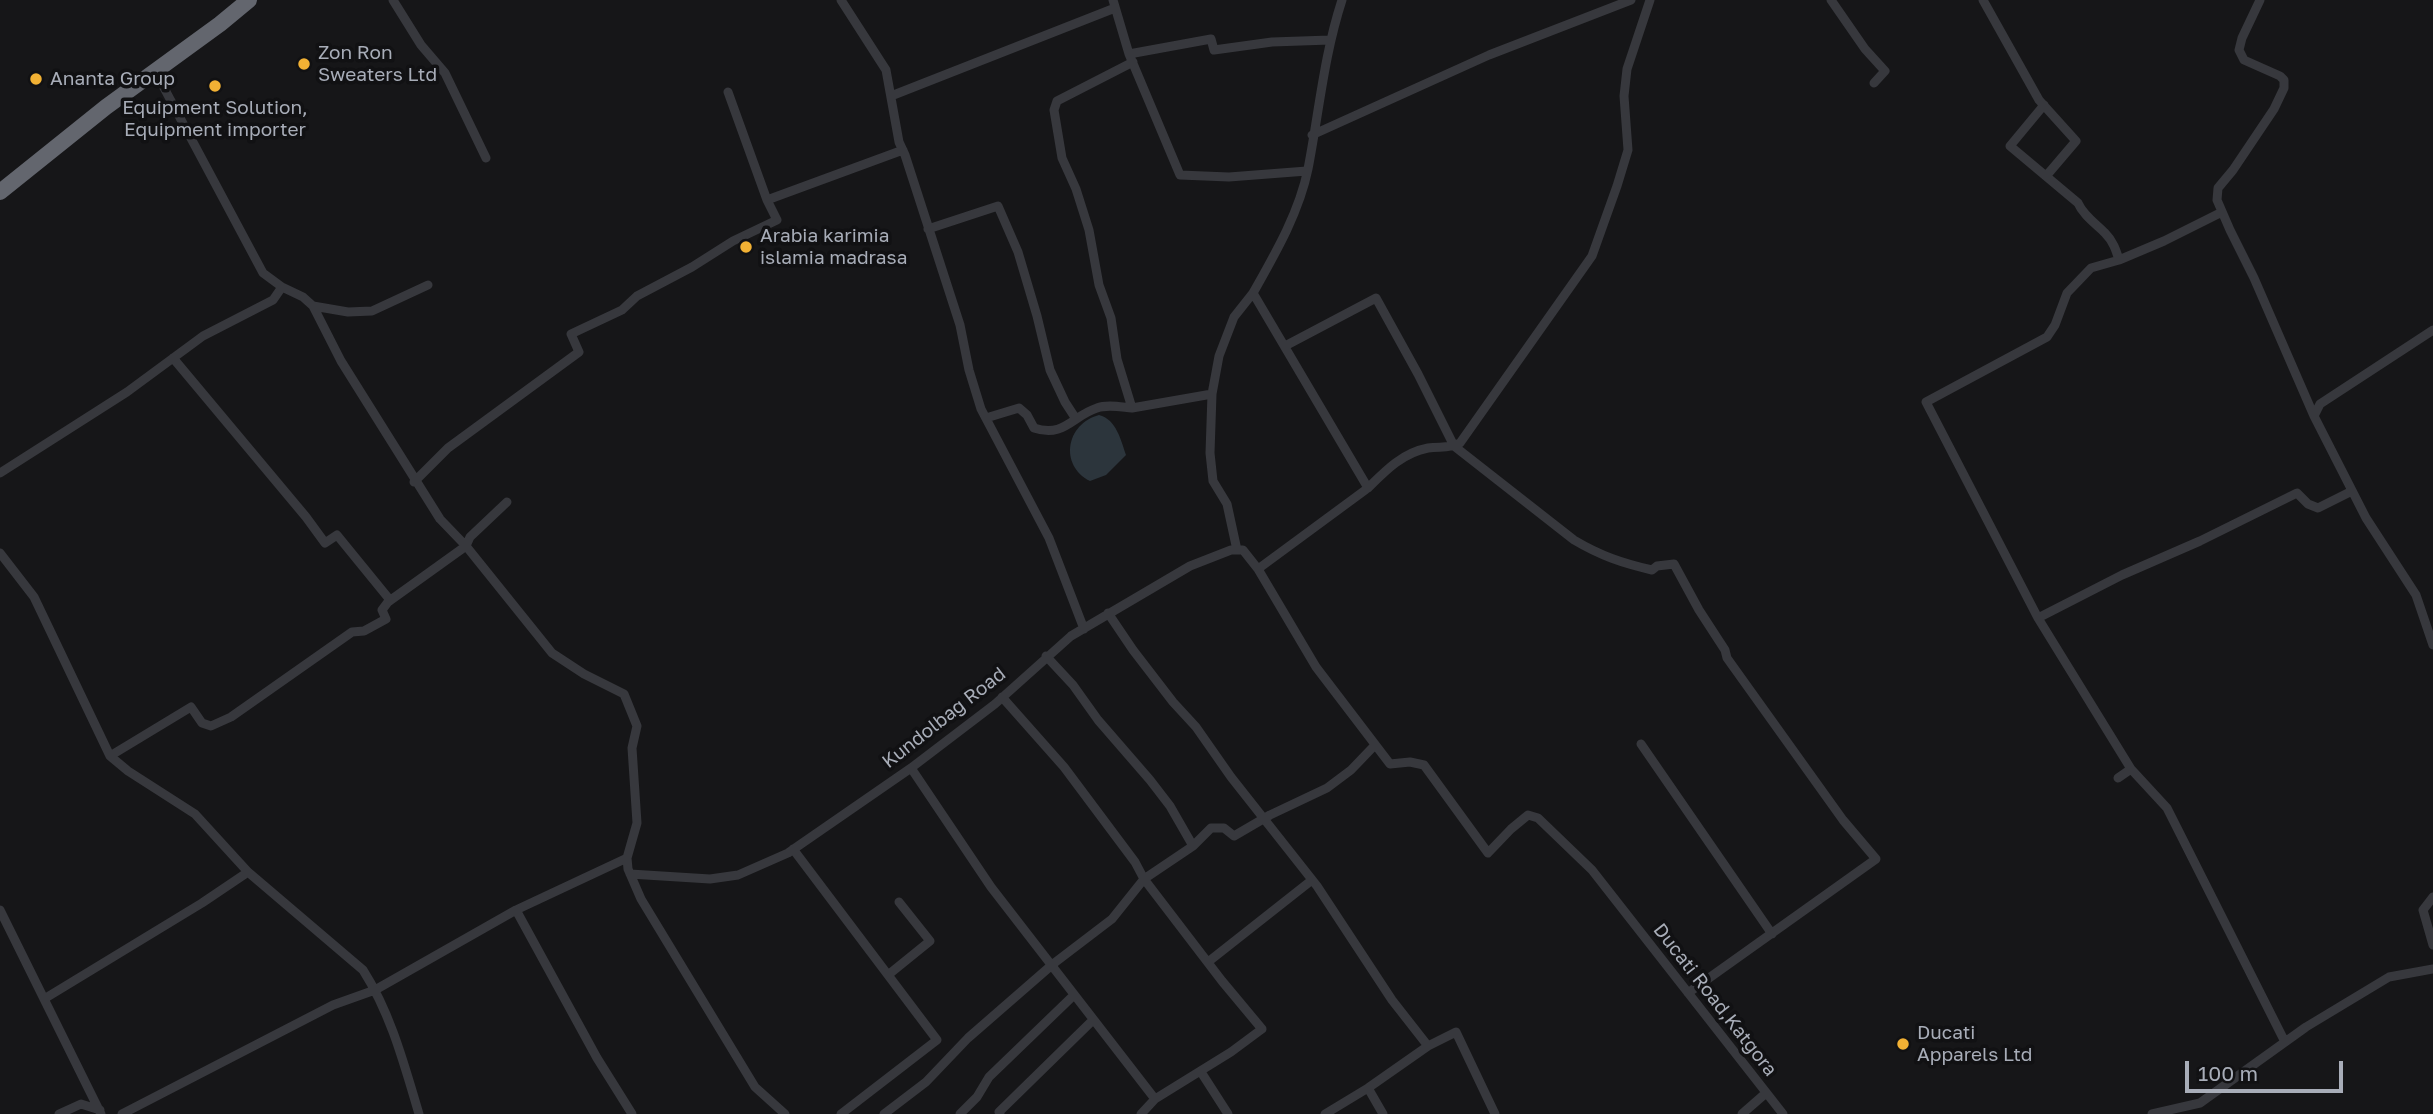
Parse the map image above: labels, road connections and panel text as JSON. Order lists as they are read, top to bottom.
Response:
{
  "streets": {
    "street": ["Kundolbag Road", "Ducati Road,Katgora"]
  },
  "places": [
    "Zon Ron Sweaters Ltd",
    "Ananta Group",
    "Equipment Solution, Equipment importer",
    "Arabia karimia islamia madrasa",
    "Ducati Apparels Ltd"
  ],
  "scale_bar": "100 m"
}
